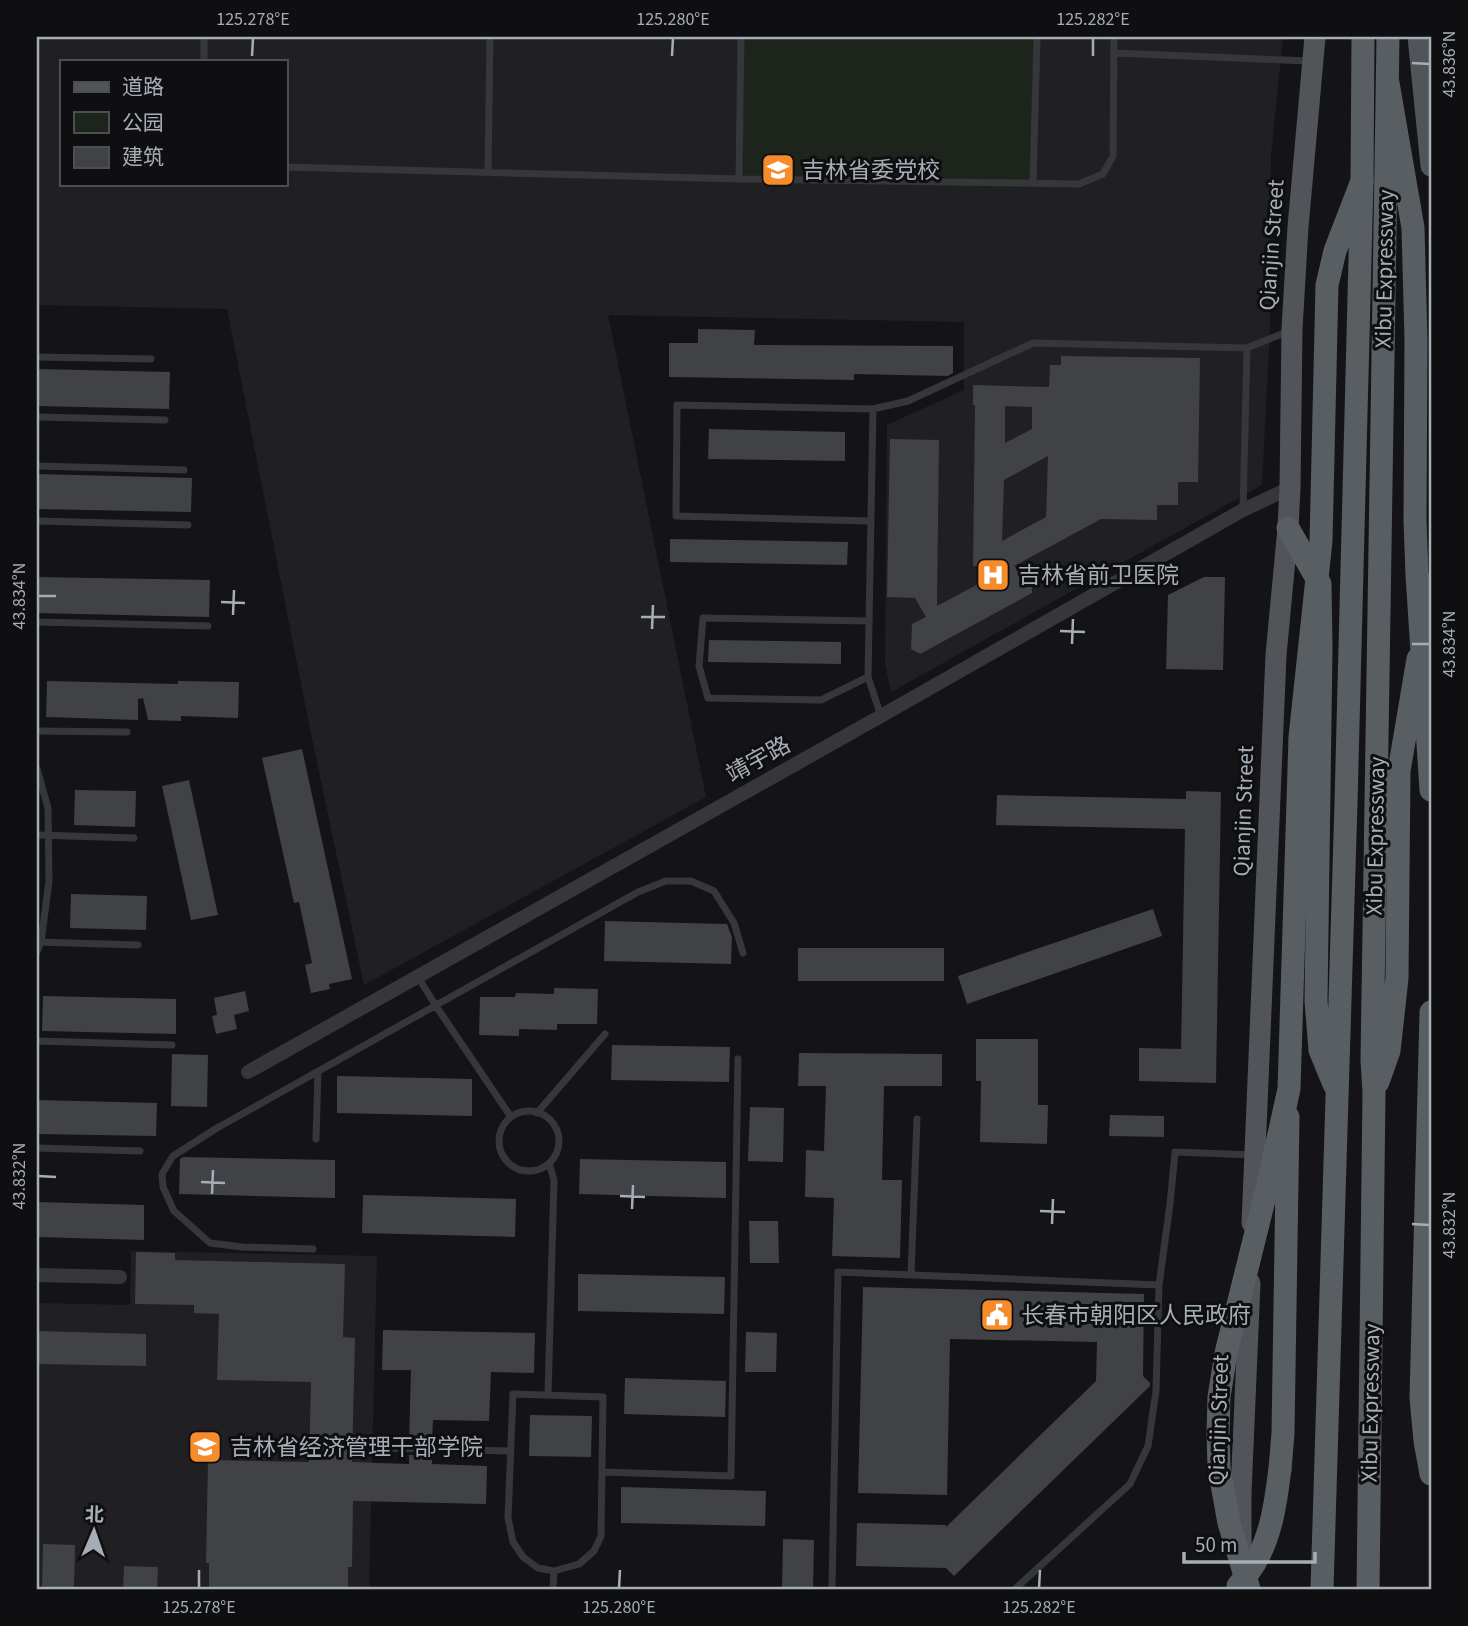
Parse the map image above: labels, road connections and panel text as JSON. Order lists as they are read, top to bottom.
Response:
{
  "streets": {
    "highway": ["Xibu Expressway"],
    "main road": ["Qianjin Street"],
    "street": ["靖宇路"]
  },
  "crossings": [
    ["Qianjin Street", "靖宇路"]
  ],
  "places": {
    "school or university": ["吉林省委党校", "吉林省经济管理干部学院"],
    "hospital": ["吉林省前卫医院"],
    "public building": ["长春市朝阳区人民政府"]
  },
  "legend": ["道路", "公园", "建筑"],
  "scale_bar": "50 m",
  "north": "top",
  "coordinates": [
    "125.278°E",
    "125.280°E",
    "125.282°E",
    "43.836°N",
    "43.834°N",
    "43.832°N"
  ]
}
